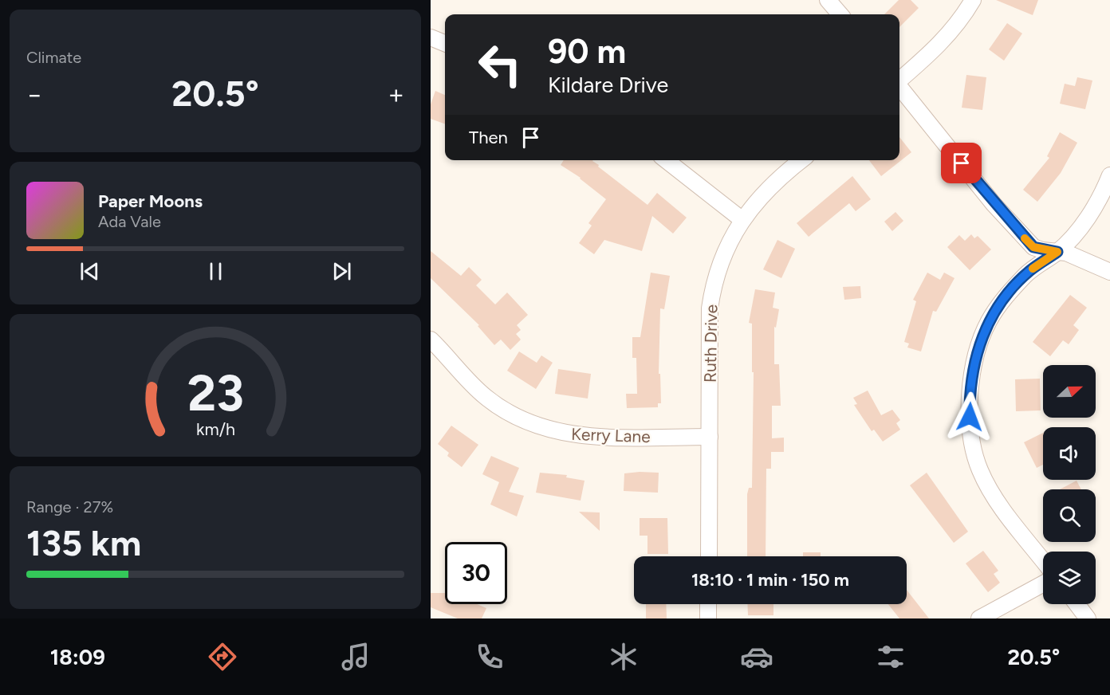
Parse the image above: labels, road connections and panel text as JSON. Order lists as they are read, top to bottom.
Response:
{
  "streets": {
    "street": ["Ruth Drive", "Kerry Lane"]
  },
  "crossings": [
    ["Ruth Drive", "Kerry Lane"]
  ],
  "north": "right",
  "page": {
    "tile": [
      "Climate",
      ["Range · 27%", "135 km"]
    ],
    "turn": ["90 m", "Kildare Drive"],
    "heat": ["−", "20.5°", "+"],
    "then": "Then",
    "song": ["Paper Moons", "Ada Vale"],
    "limit": "30",
    "trip": "18:10 · 1 min · 150 m",
    "tabs": ["18:09", "20.5°"],
    "gauge": ["23", "km/h"]
  }
}
